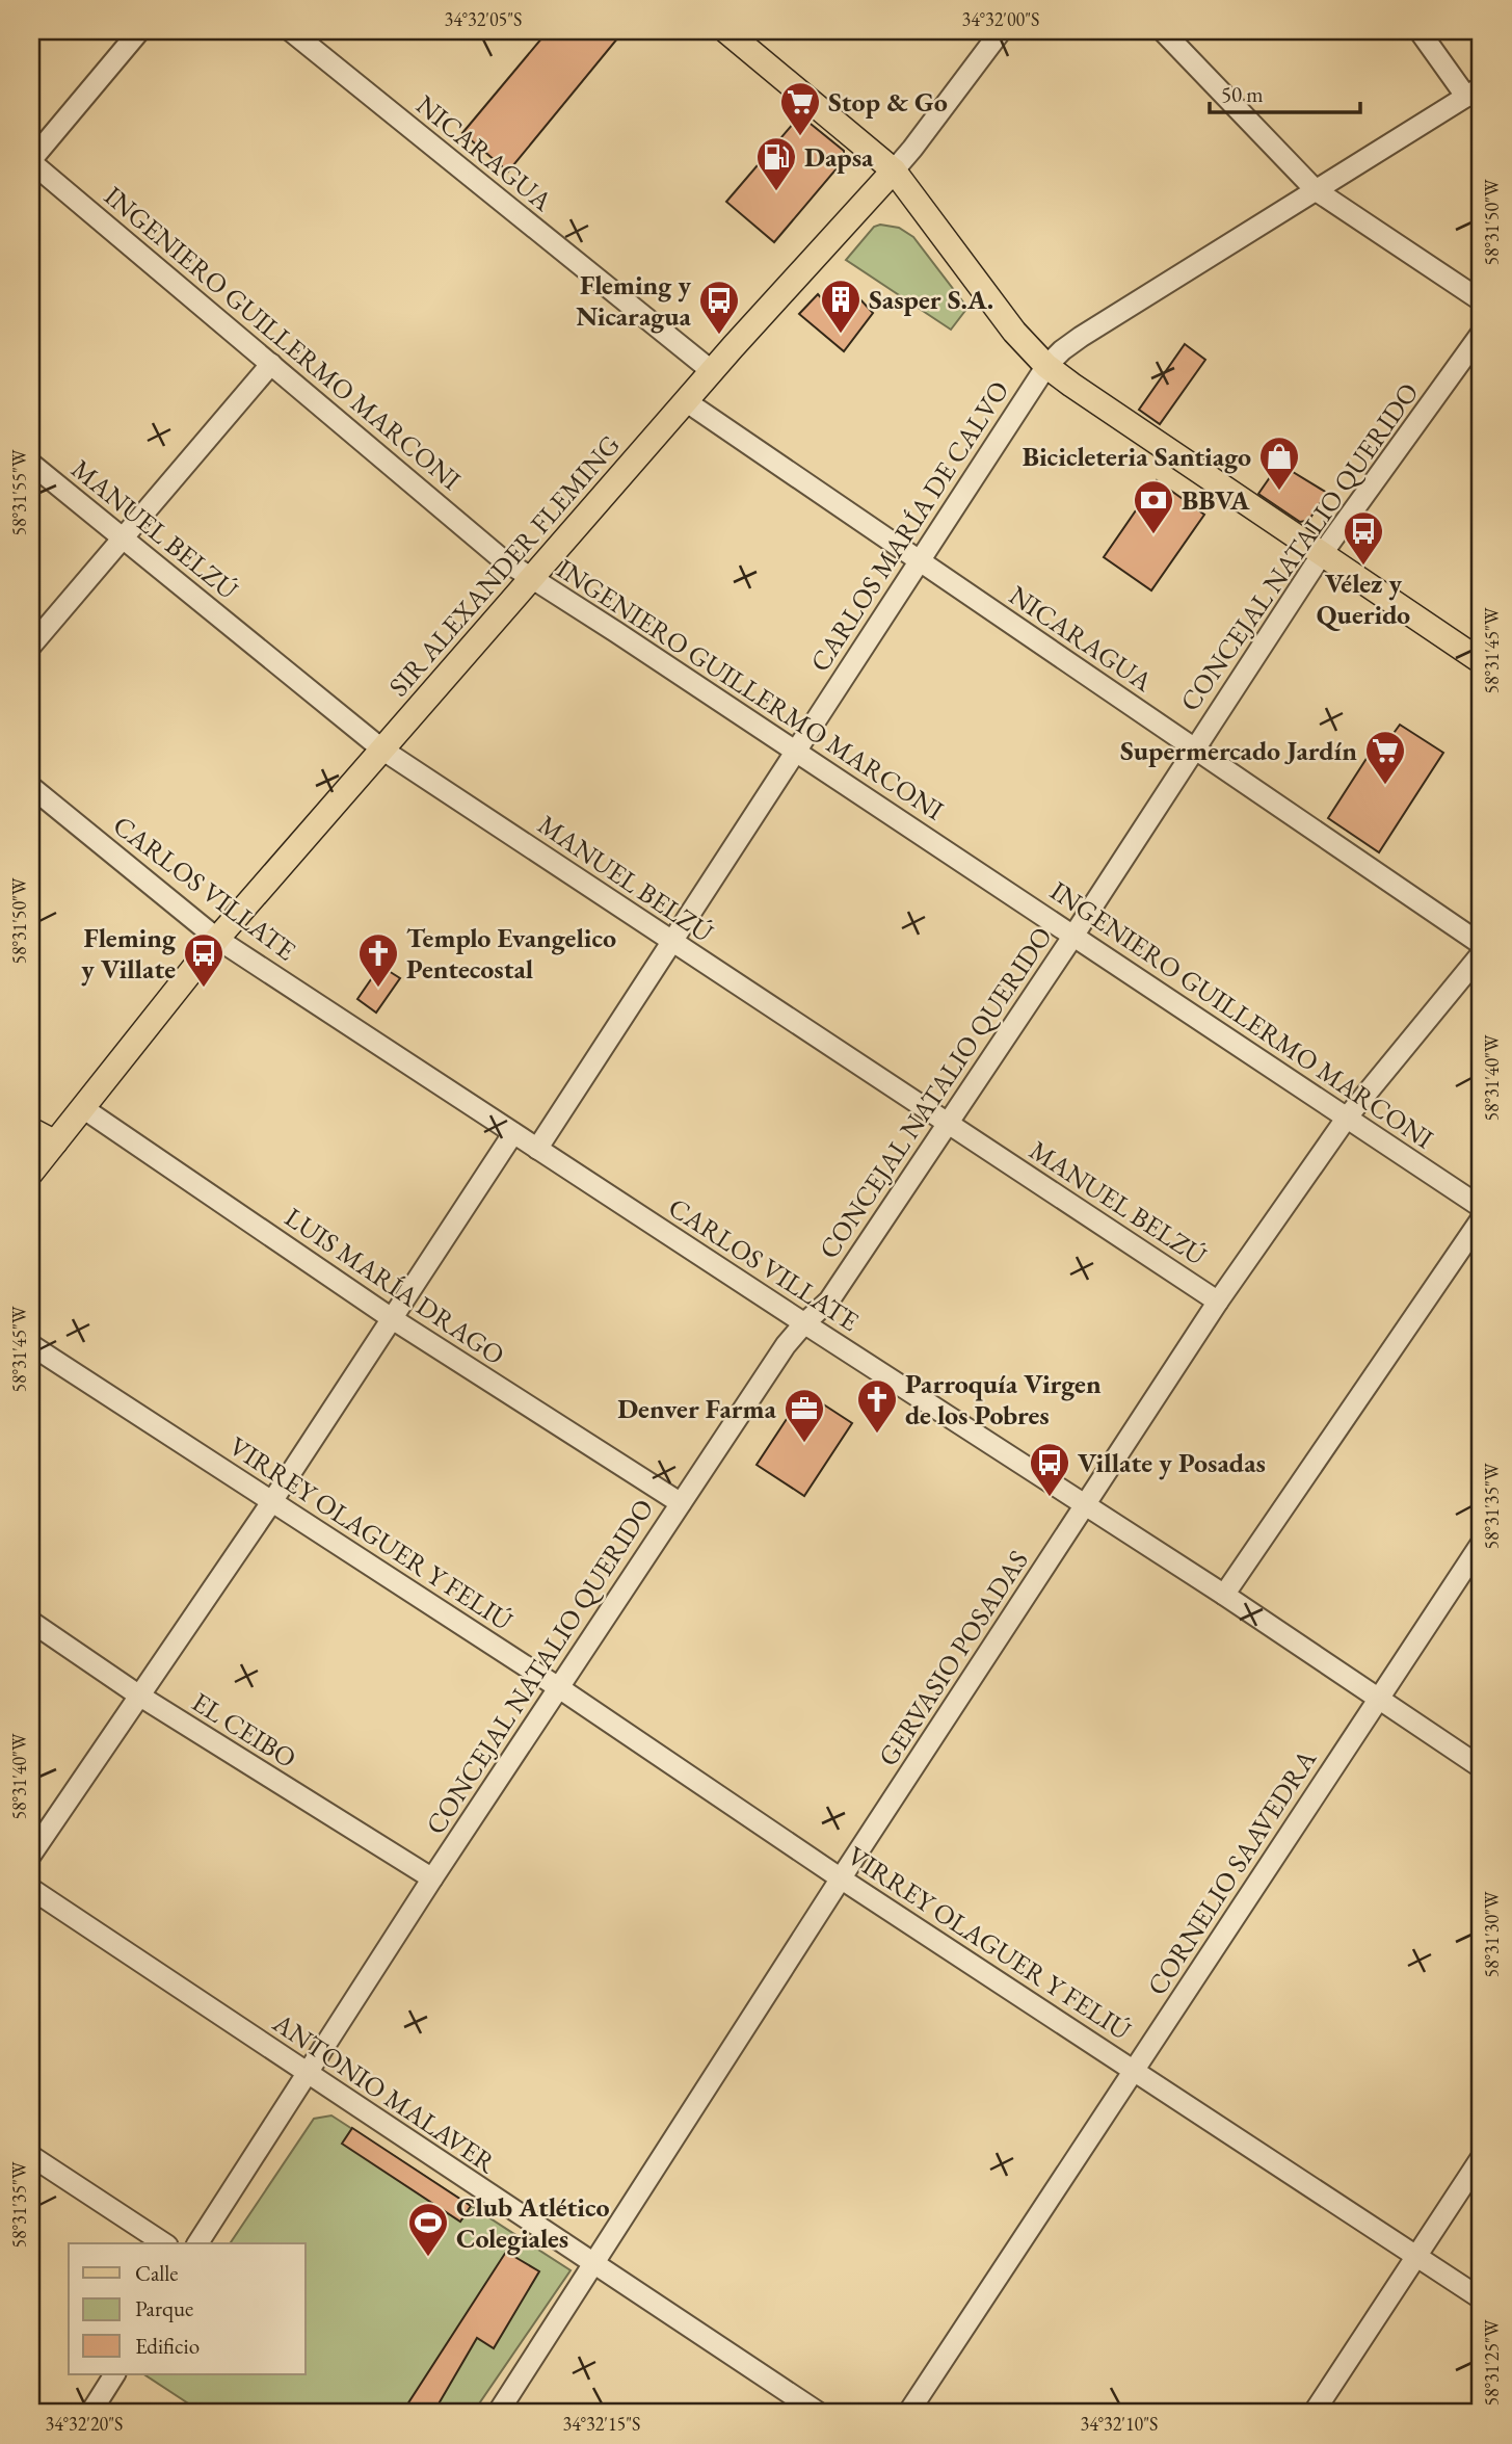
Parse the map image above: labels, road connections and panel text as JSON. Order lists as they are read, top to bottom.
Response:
{
  "streets": {
    "main road": ["SIR ALEXANDER FLEMING"],
    "street": [
      "NICARAGUA",
      "INGENIERO GUILLERMO MARCONI",
      "CARLOS MARÍA DE CALVO",
      "MANUEL BELZÚ",
      "CONCEJAL NATALIO QUERIDO",
      "CARLOS VILLATE",
      "LUIS MARÍA DRAGO",
      "VIRREY OLAGUER Y FELIÚ",
      "GERVASIO POSADAS",
      "EL CEIBO",
      "CORNELIO SAAVEDRA",
      "ANTONIO MALAVER"
    ]
  },
  "crossings": [
    ["NICARAGUA", "CARLOS MARÍA DE CALVO"],
    ["NICARAGUA", "CONCEJAL NATALIO QUERIDO"],
    ["NICARAGUA", "SIR ALEXANDER FLEMING"],
    ["INGENIERO GUILLERMO MARCONI", "CARLOS MARÍA DE CALVO"],
    ["INGENIERO GUILLERMO MARCONI", "CONCEJAL NATALIO QUERIDO"],
    ["INGENIERO GUILLERMO MARCONI", "SIR ALEXANDER FLEMING"],
    ["INGENIERO GUILLERMO MARCONI", "GERVASIO POSADAS"],
    ["CARLOS MARÍA DE CALVO", "MANUEL BELZÚ"],
    ["CARLOS MARÍA DE CALVO", "CARLOS VILLATE"],
    ["MANUEL BELZÚ", "CONCEJAL NATALIO QUERIDO"],
    ["MANUEL BELZÚ", "SIR ALEXANDER FLEMING"],
    ["MANUEL BELZÚ", "GERVASIO POSADAS"],
    ["CONCEJAL NATALIO QUERIDO", "CARLOS VILLATE"],
    ["CONCEJAL NATALIO QUERIDO", "LUIS MARÍA DRAGO"],
    ["CONCEJAL NATALIO QUERIDO", "VIRREY OLAGUER Y FELIÚ"],
    ["CONCEJAL NATALIO QUERIDO", "EL CEIBO"],
    ["CONCEJAL NATALIO QUERIDO", "ANTONIO MALAVER"],
    ["SIR ALEXANDER FLEMING", "CARLOS VILLATE"],
    ["SIR ALEXANDER FLEMING", "LUIS MARÍA DRAGO"],
    ["CARLOS VILLATE", "GERVASIO POSADAS"],
    ["CARLOS VILLATE", "CORNELIO SAAVEDRA"],
    ["VIRREY OLAGUER Y FELIÚ", "GERVASIO POSADAS"],
    ["VIRREY OLAGUER Y FELIÚ", "CORNELIO SAAVEDRA"],
    ["GERVASIO POSADAS", "ANTONIO MALAVER"]
  ],
  "places": {
    "supermarket": ["Stop & Go", "Supermercado Jardín"],
    "fuel station": ["Dapsa"],
    "building": ["Sasper S.A."],
    "bus stop": [
      "Fleming y Nicaragua",
      "Vélez y Querido",
      "Fleming y Villate",
      "Villate y Posadas"
    ],
    "shop": ["Bicicleteria Santiago"],
    "bank": ["BBVA"],
    "church": ["Templo Evangelico Pentecostal", "Parroquía Virgen de los Pobres"],
    "office": ["Denver Farma"],
    "sports": ["Club Atlético Colegiales"]
  },
  "legend": ["Calle", "Parque", "Edificio"],
  "scale_bar": "50 m",
  "coordinates": [
    "34°32'05\"S",
    "34°32'00\"S",
    "58°31'50\"W",
    "58°31'55\"W",
    "58°31'45\"W",
    "58°31'40\"W",
    "58°31'35\"W",
    "58°31'30\"W",
    "58°31'25\"W",
    "34°32'20\"S",
    "34°32'15\"S",
    "34°32'10\"S"
  ]
}
